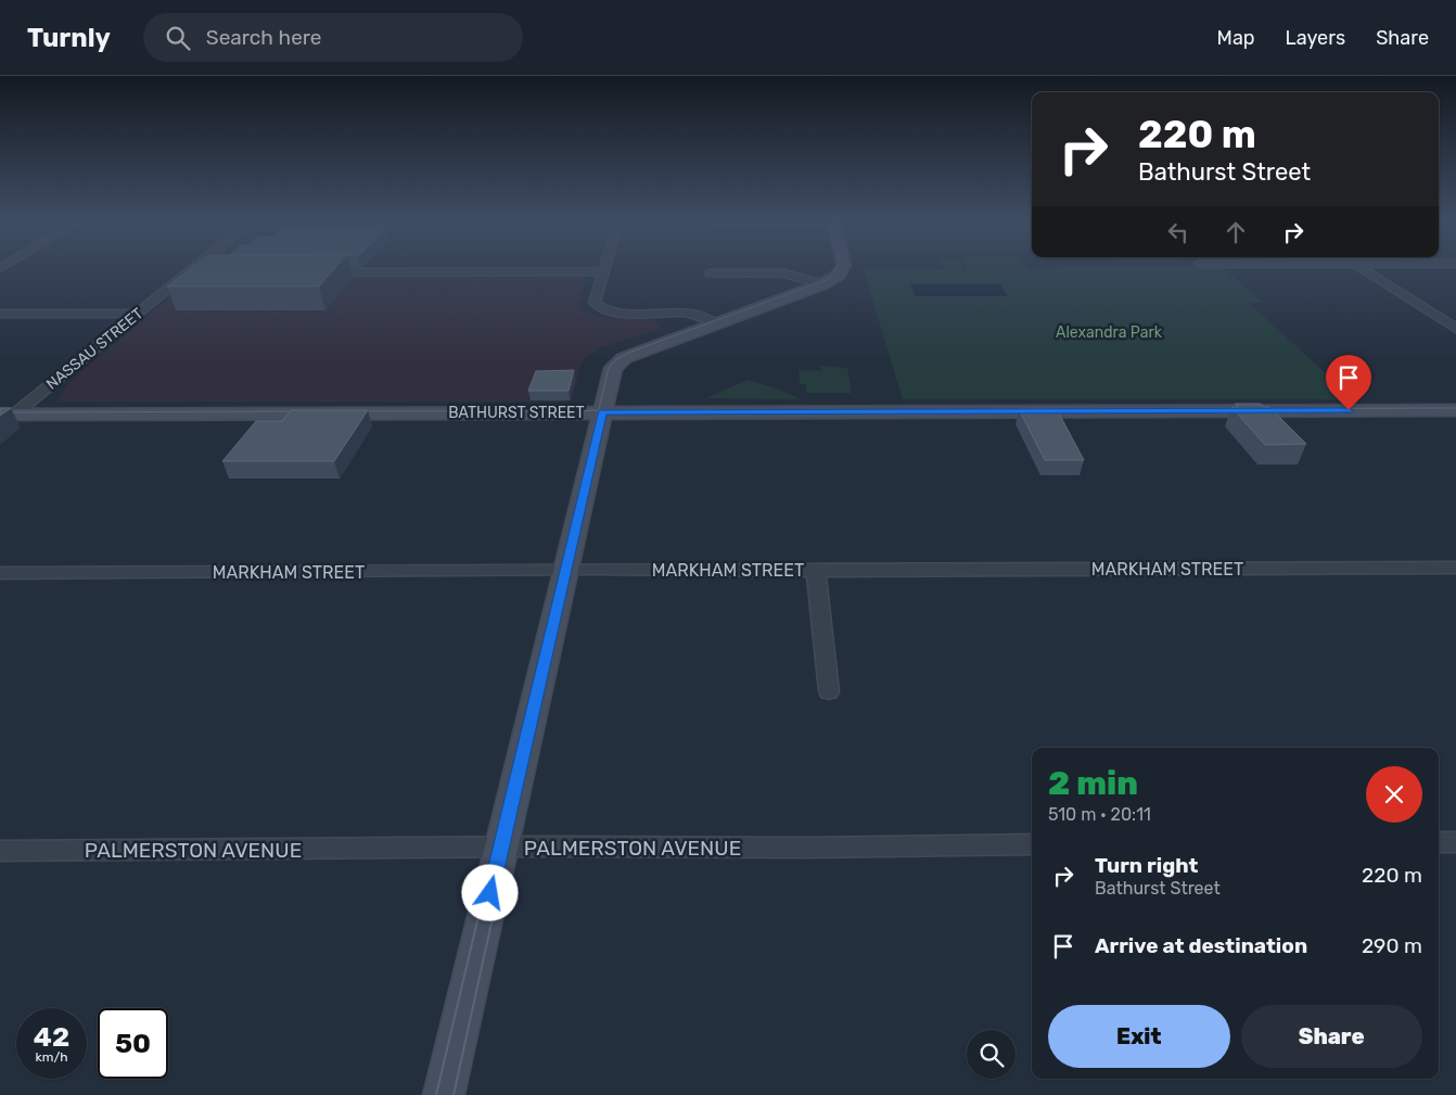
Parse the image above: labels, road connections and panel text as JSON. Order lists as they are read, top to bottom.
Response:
{
  "streets": {
    "main road": ["BATHURST STREET"],
    "street": ["NASSAU STREET", "MARKHAM STREET", "PALMERSTON AVENUE"]
  },
  "crossings": [
    ["NASSAU STREET", "BATHURST STREET"]
  ],
  "parks": ["Alexandra Park"],
  "page": {
    "header": "Turnly",
    "search": "Search here",
    "nav": ["Map", "Layers", "Share"],
    "turn": ["220 m", "Bathurst Street"],
    "heading": ["2 min", "510 m · 20:11"],
    "list": [
      {
        "name": "Turn right",
        "note": "Bathurst Street",
        "value": "220 m"
      },
      {
        "name": "Arrive at destination",
        "value": "290 m"
      }
    ],
    "buttons": ["Exit", "Share"],
    "speed": "42 km/h",
    "limit": "50"
  }
}
